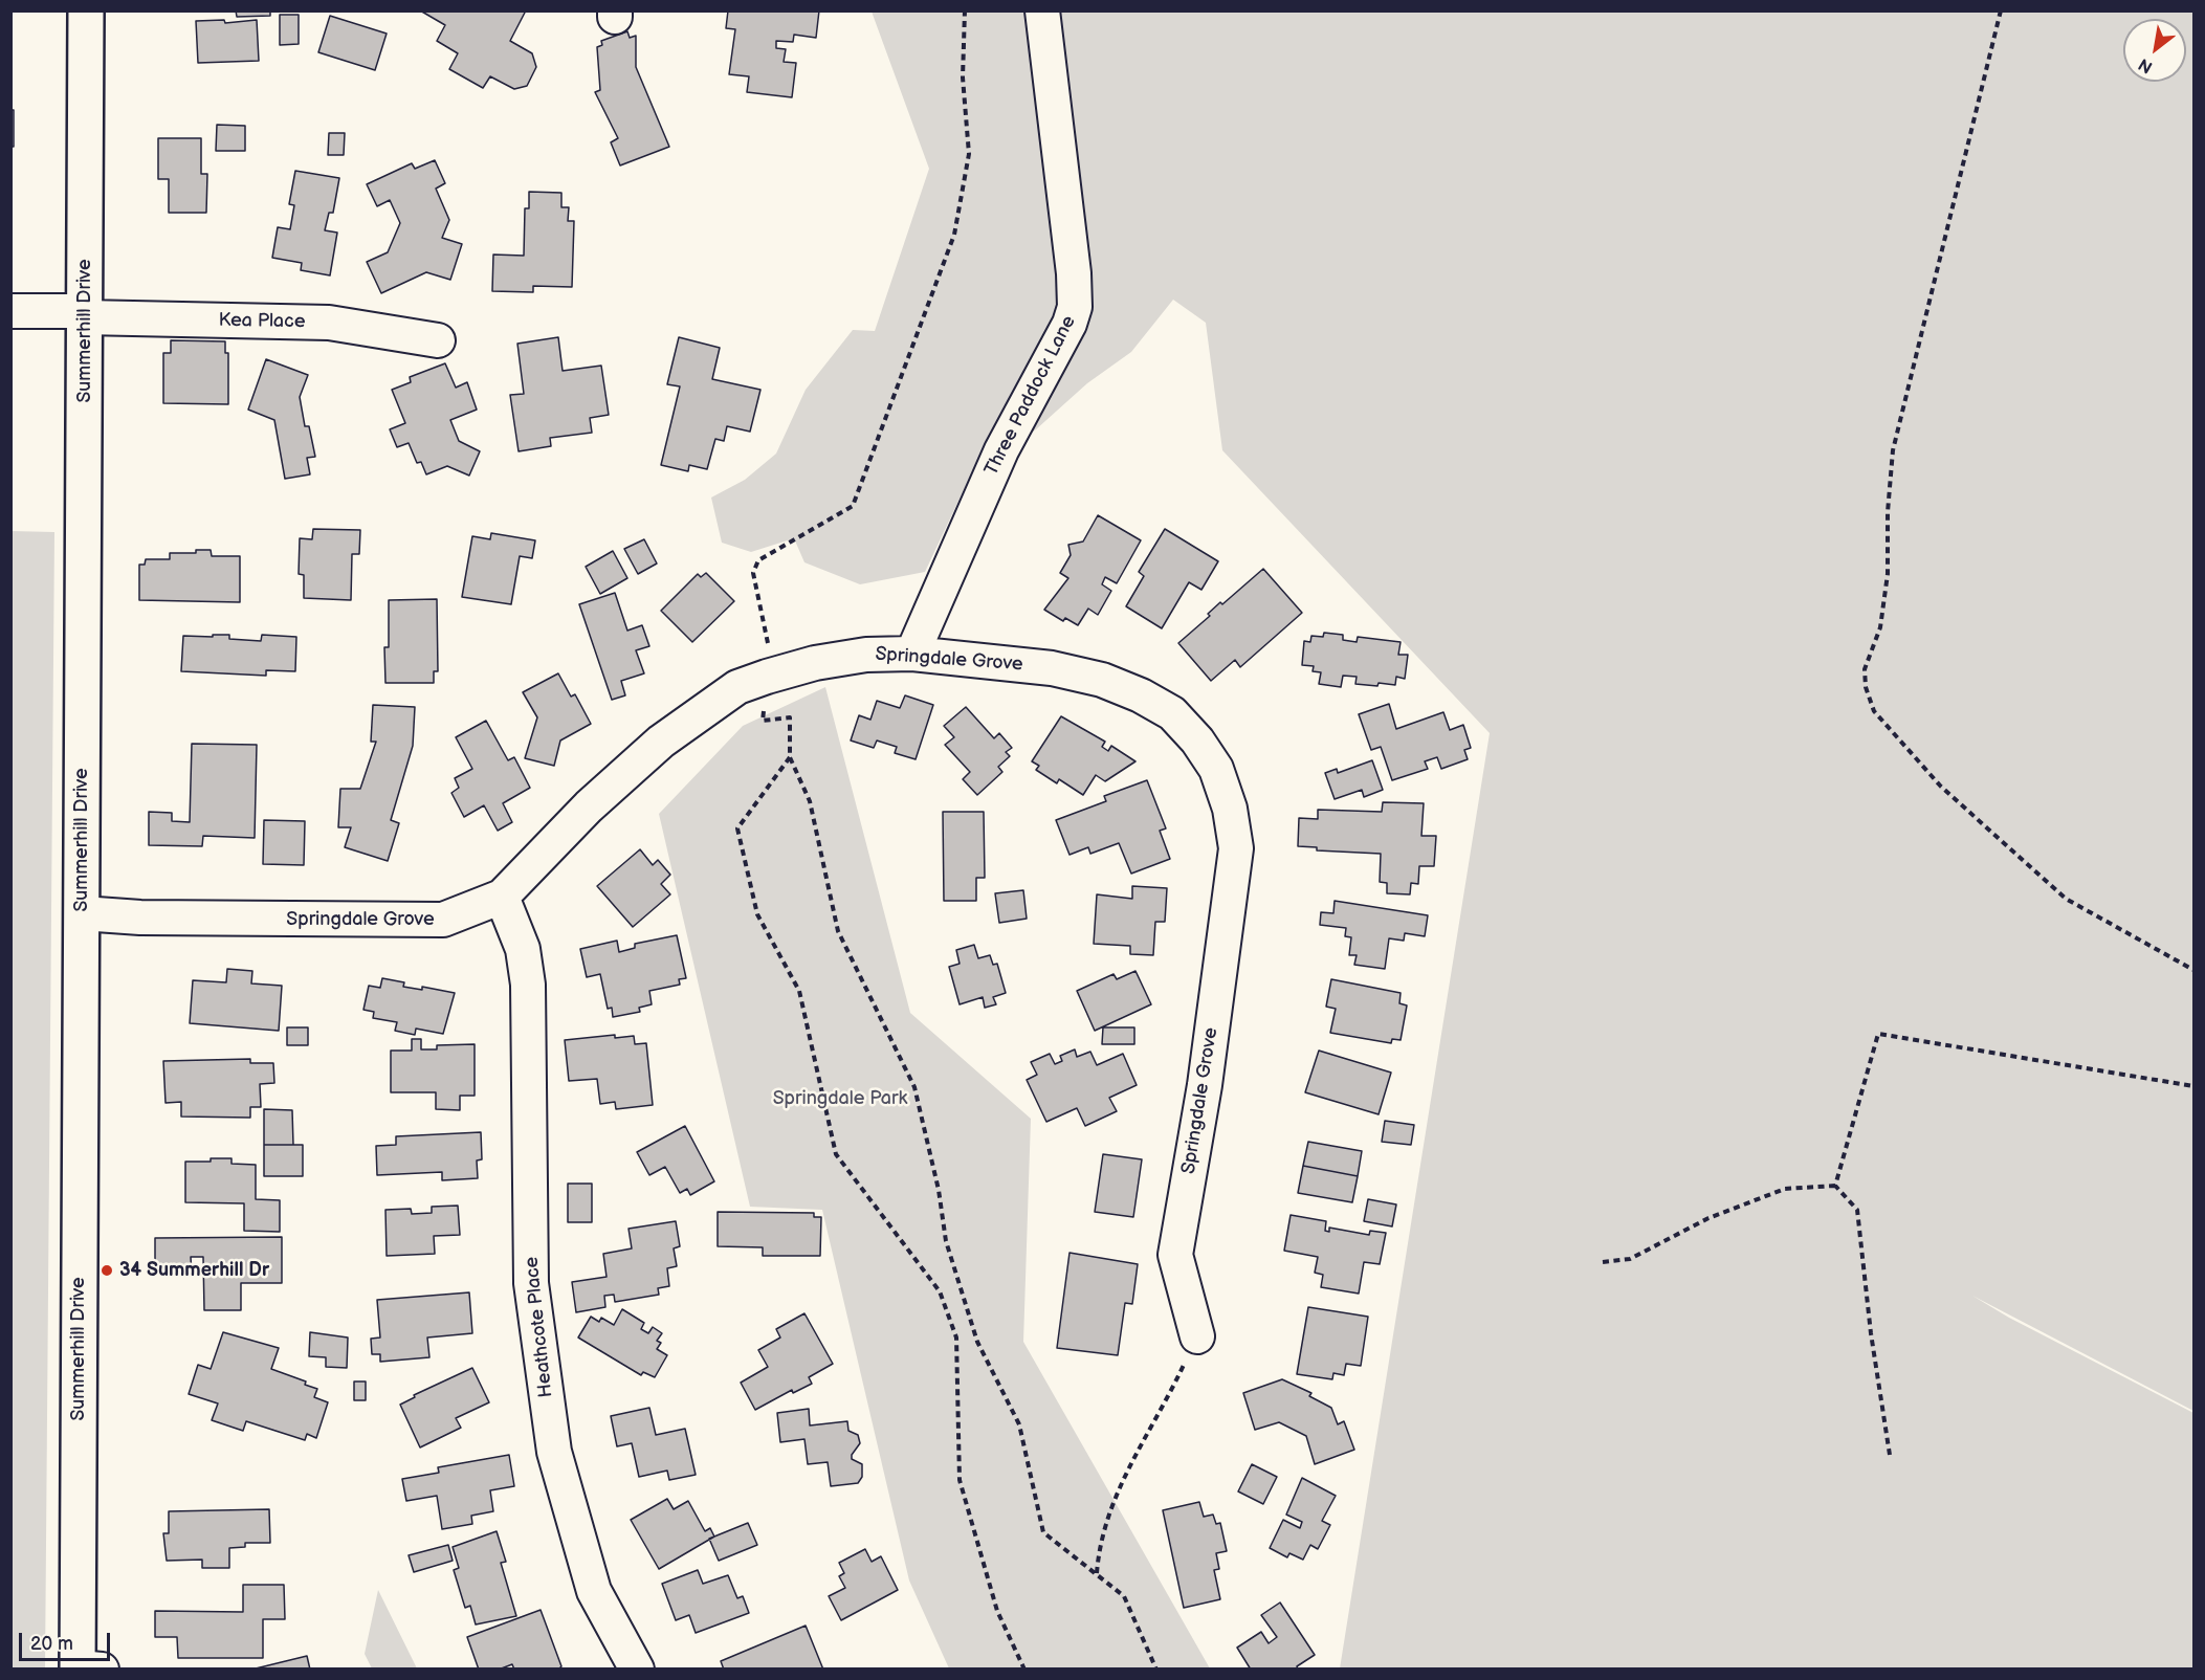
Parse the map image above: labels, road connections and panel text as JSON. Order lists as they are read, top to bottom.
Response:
{
  "streets": {
    "main road": ["Summerhill Drive"],
    "street": [
      "Kea Place",
      "Three Paddock Lane",
      "Springdale Grove",
      "Heathcote Place"
    ]
  },
  "crossings": [
    ["Kea Place", "Summerhill Drive"],
    ["Summerhill Drive", "Springdale Grove"],
    ["Three Paddock Lane", "Springdale Grove"],
    ["Springdale Grove", "Heathcote Place"]
  ],
  "parks": ["Springdale Park"],
  "places": ["34 Summerhill Dr"],
  "scale_bar": "20 m",
  "north": "bottom left"
}
